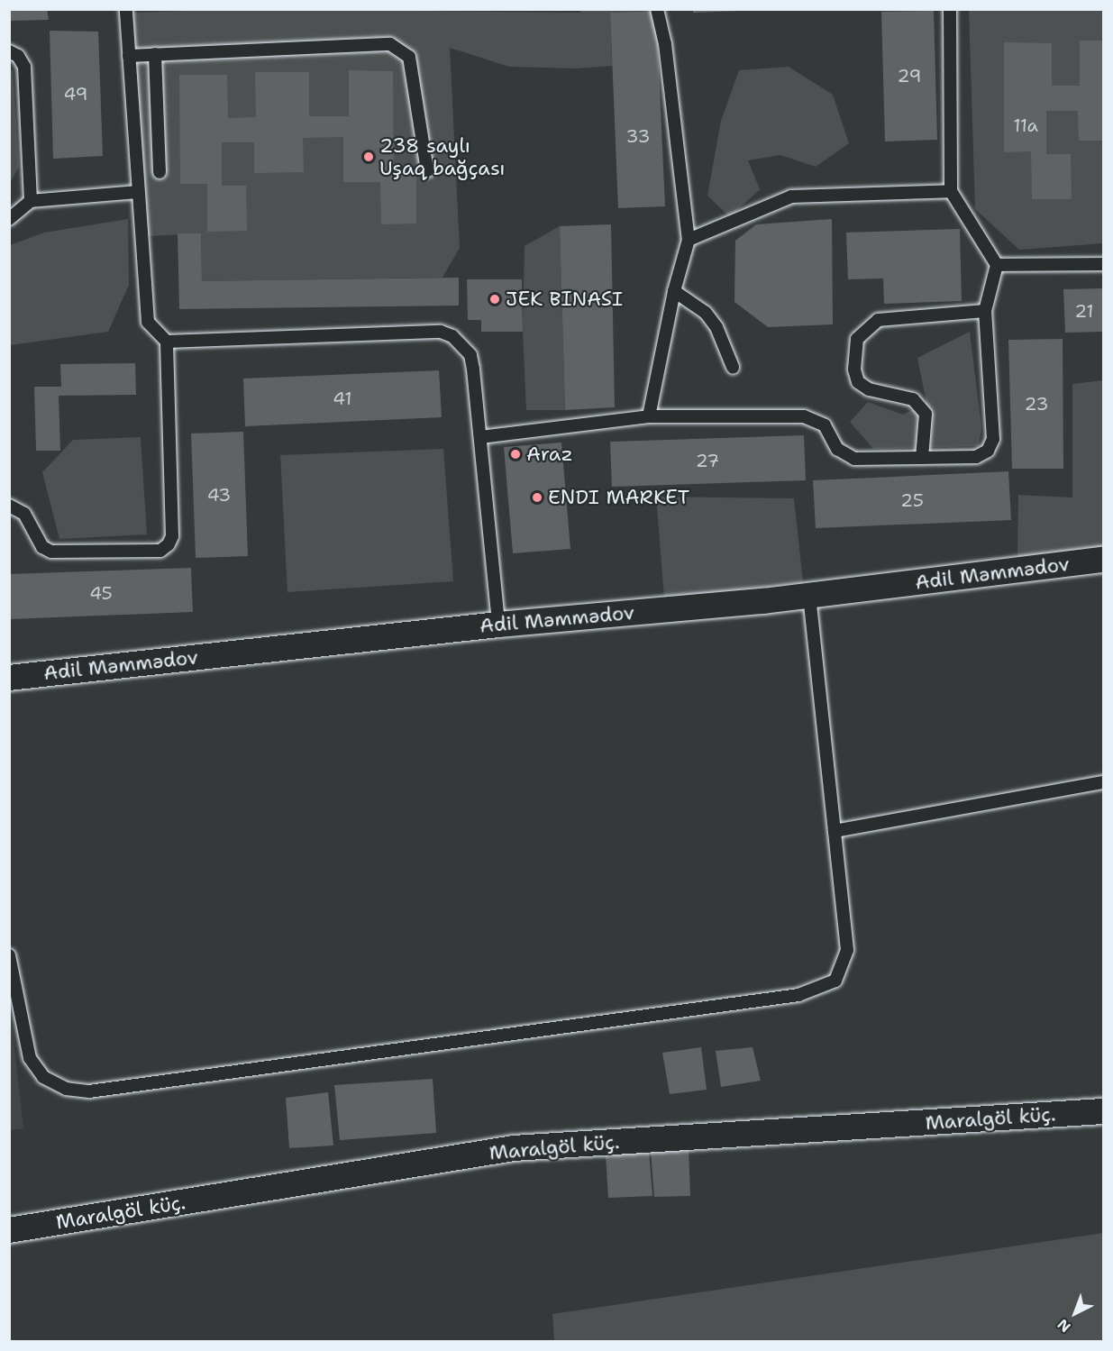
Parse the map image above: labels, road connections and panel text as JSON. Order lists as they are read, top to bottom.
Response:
{
  "streets": {
    "street": ["Adil Məmmədov", "Maralgöl küç."]
  },
  "places": [
    "238 saylı Uşaq bağçası",
    "JEK BINASI",
    "Araz",
    "ENDI MARKET"
  ],
  "house_numbers": [
    "29",
    "49",
    "11a",
    "33",
    "21",
    "41",
    "23",
    "27",
    "43",
    "25",
    "45"
  ],
  "north": "bottom left"
}
